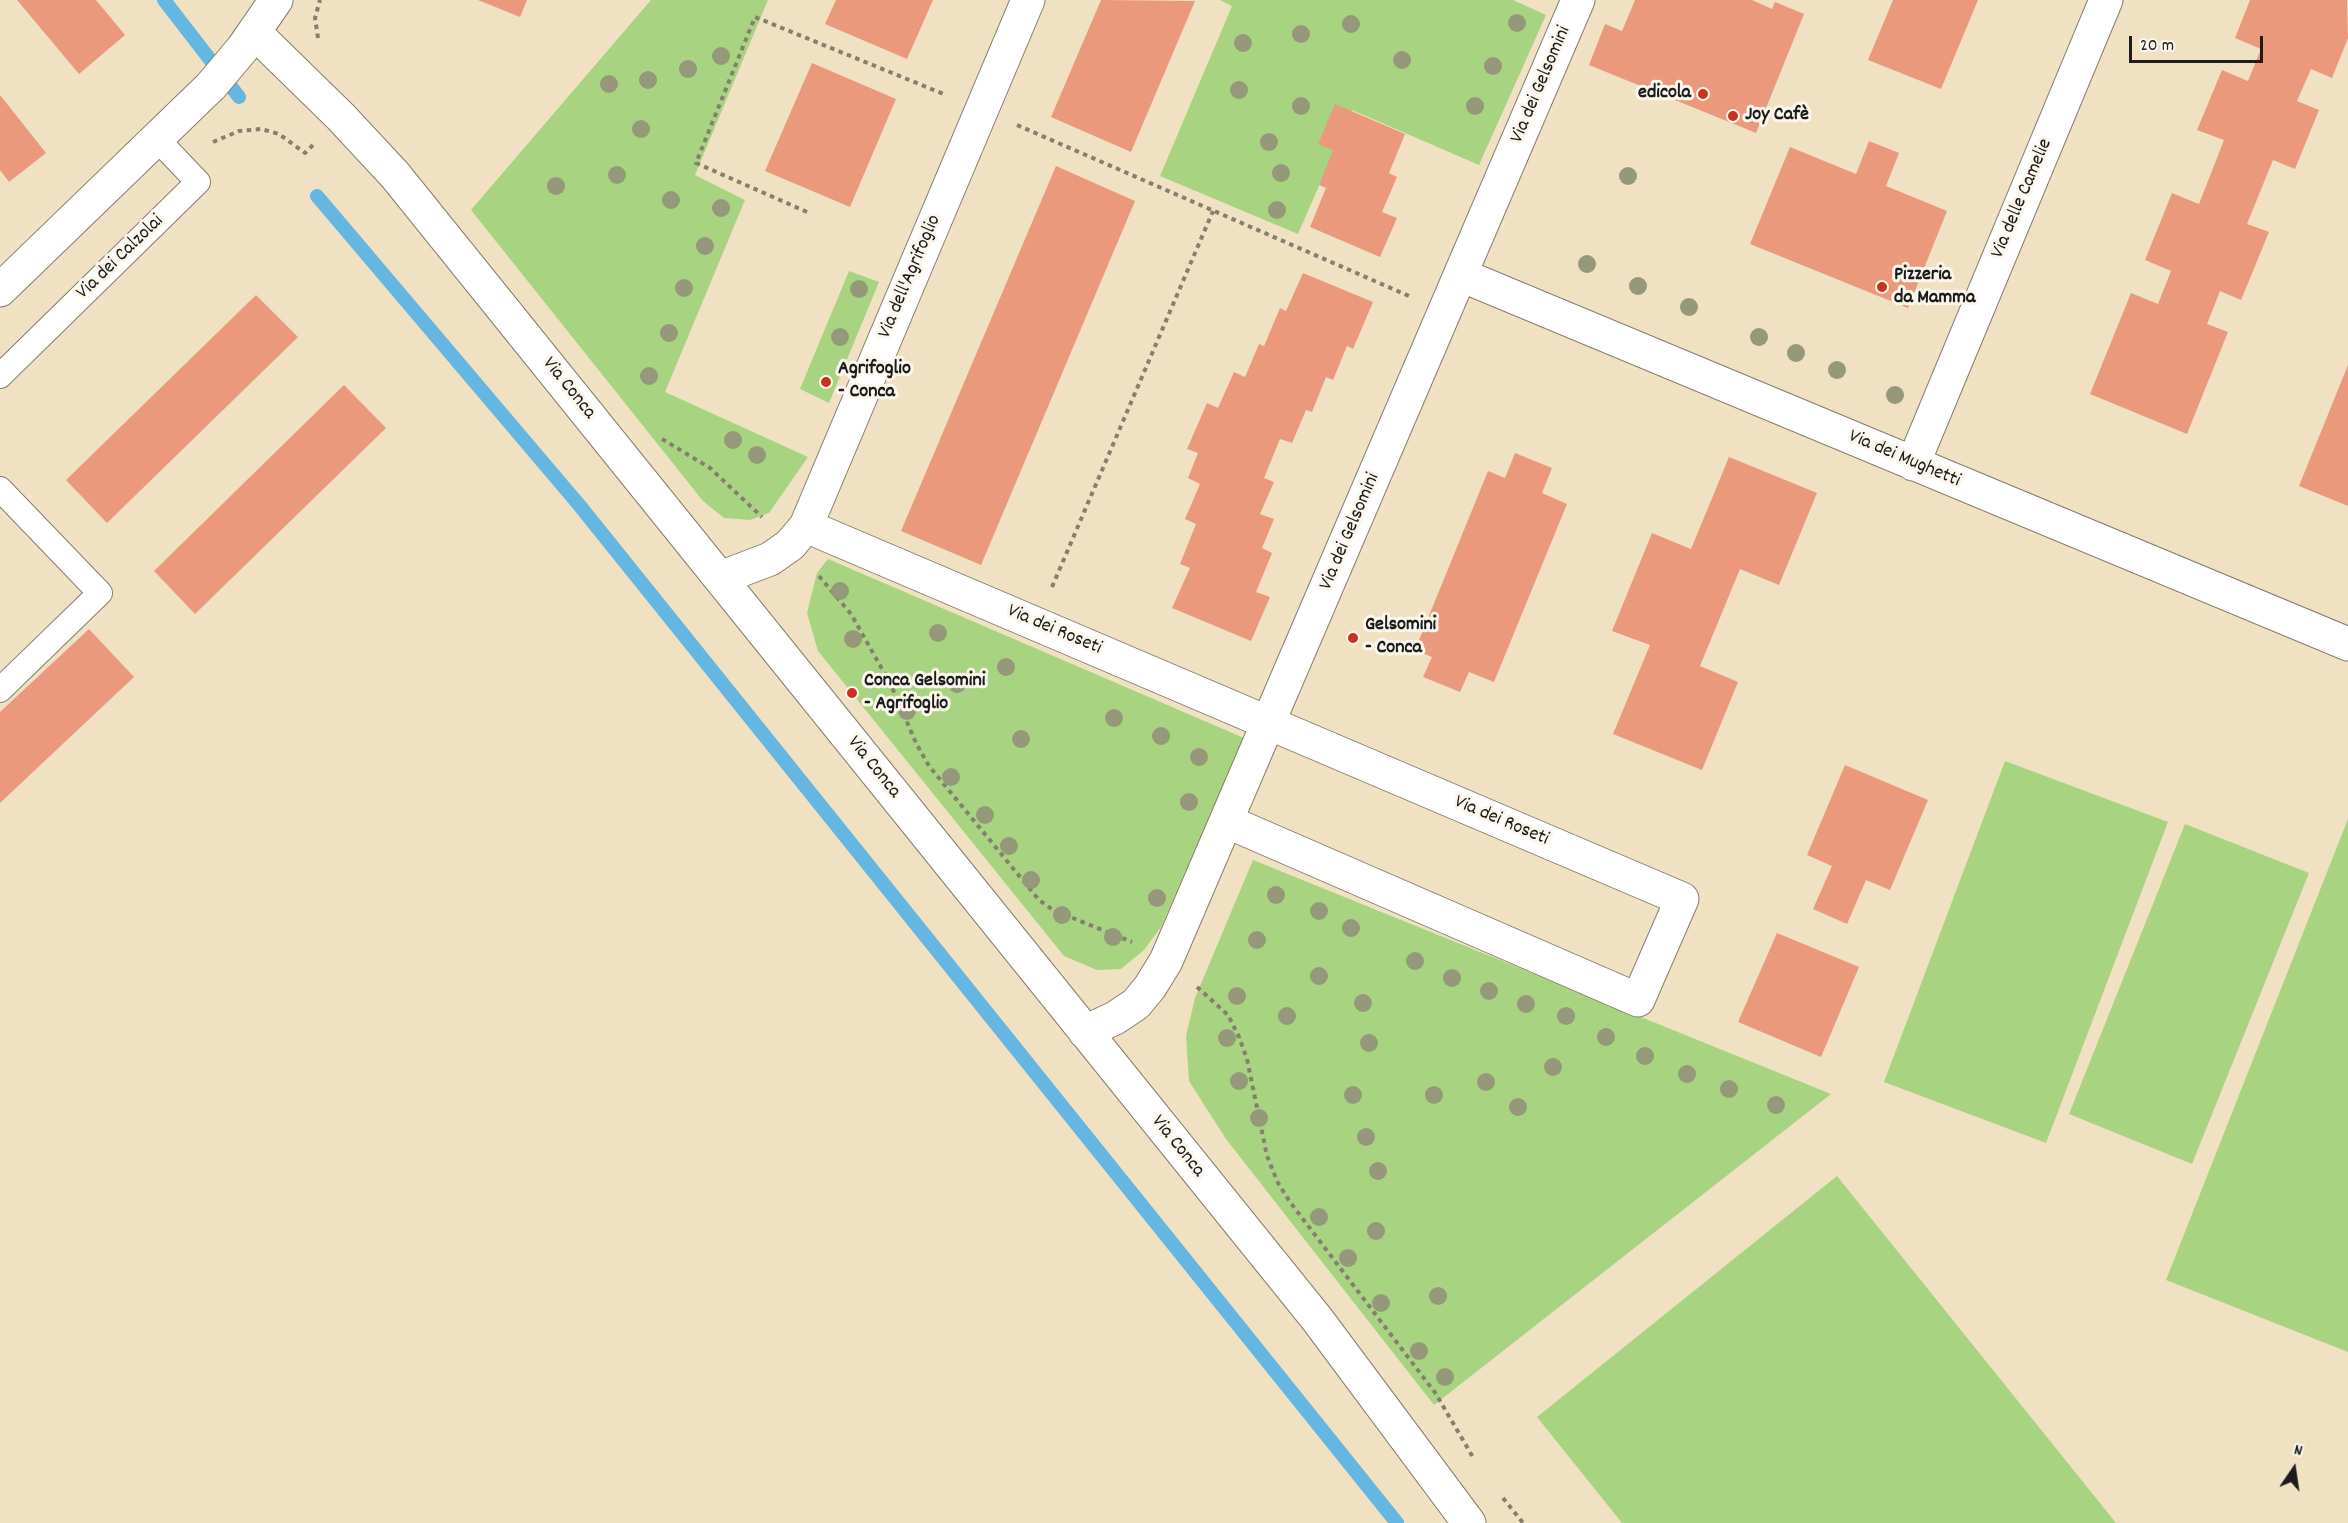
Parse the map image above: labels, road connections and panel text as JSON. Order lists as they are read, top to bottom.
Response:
{
  "streets": {
    "street": [
      "Via dei Gelsomini",
      "Via delle Camelie",
      "Via dell'Agrifoglio",
      "Via Conca",
      "Via dei Mughetti",
      "Via dei Roseti"
    ],
    "lane": ["Via dei Calzolai"]
  },
  "crossings": [
    ["Via dei Gelsomini", "Via Conca"],
    ["Via dei Gelsomini", "Via dei Mughetti"],
    ["Via dei Gelsomini", "Via dei Roseti"],
    ["Via delle Camelie", "Via dei Mughetti"],
    ["Via dell'Agrifoglio", "Via dei Roseti"]
  ],
  "places": [
    "edicola",
    "Joy Cafè",
    "Pizzeria da Mamma",
    "Agrifoglio - Conca",
    "Gelsomini - Conca",
    "Conca Gelsomini - Agrifoglio"
  ],
  "scale_bar": "20 m",
  "north": "top"
}
